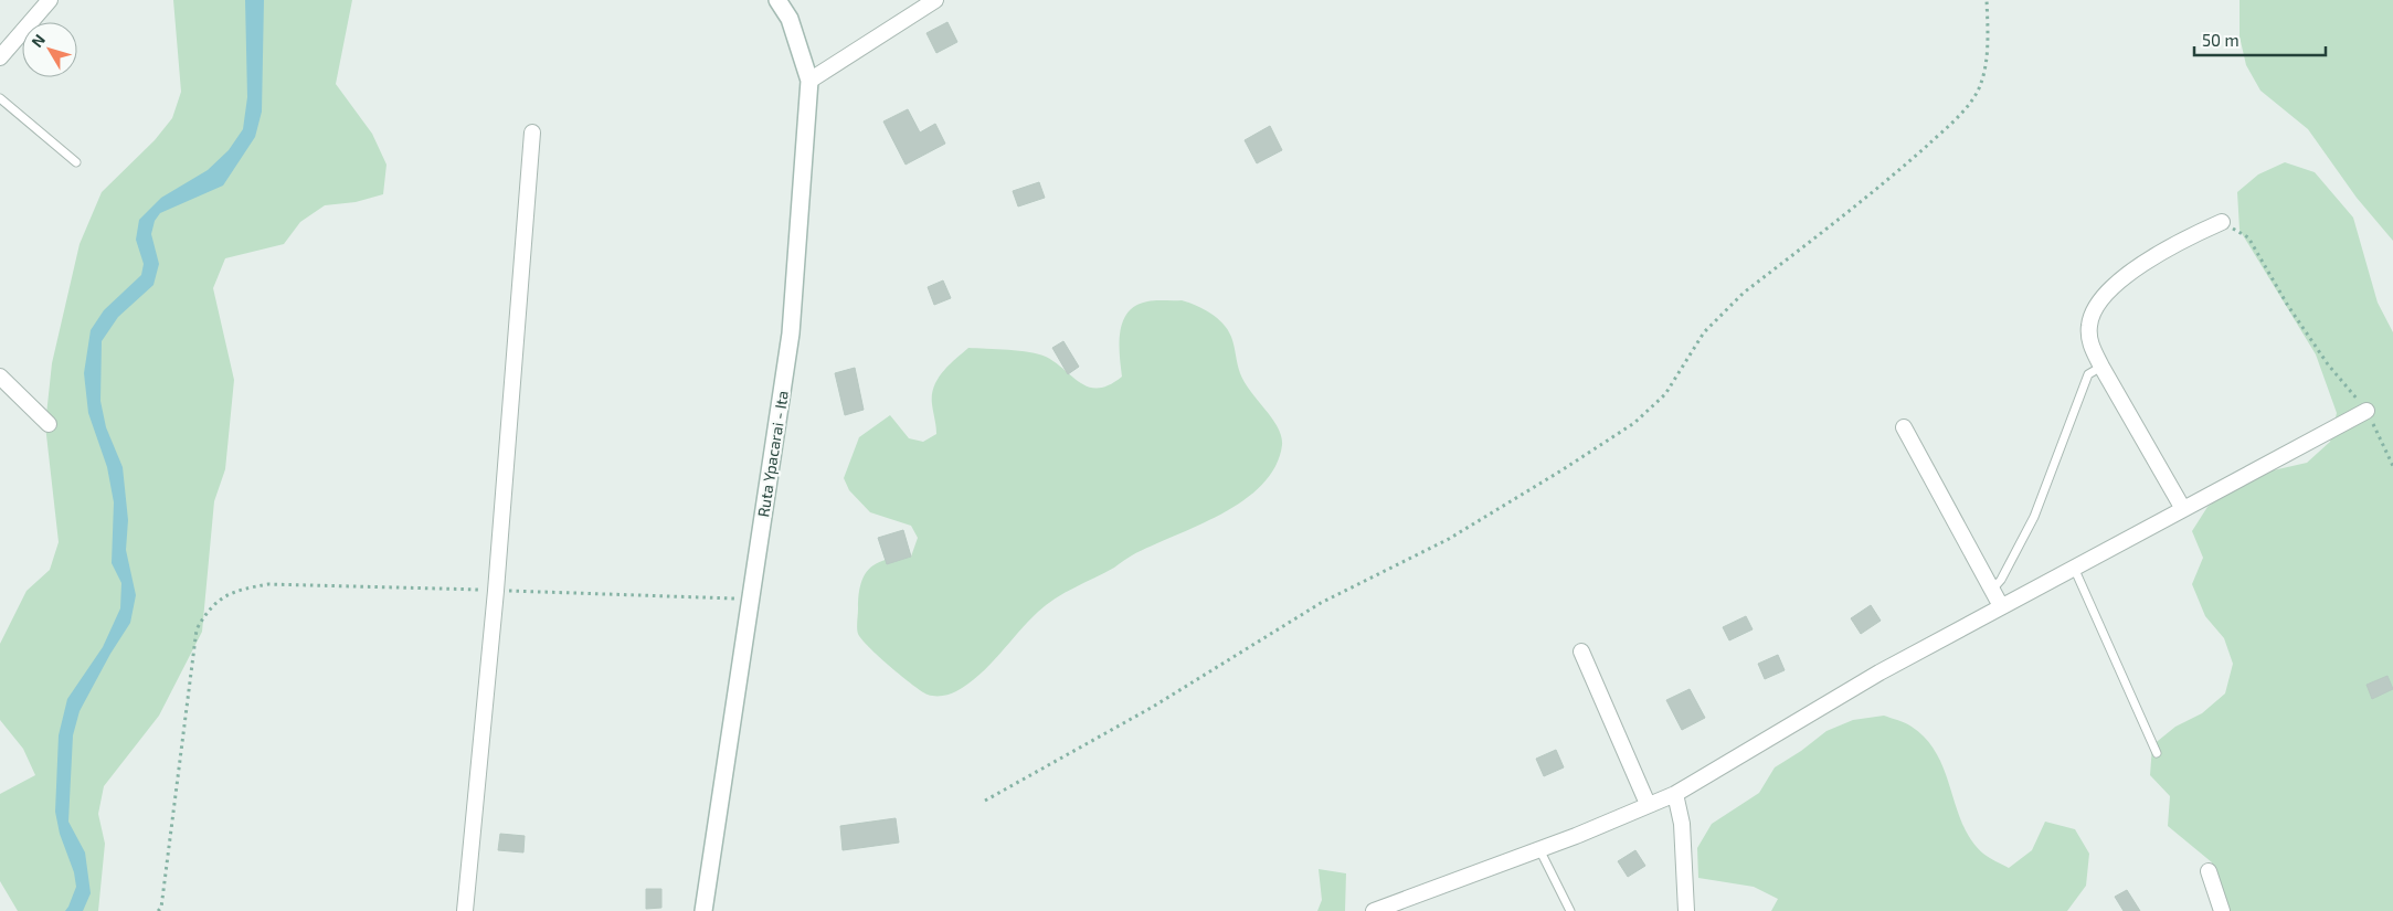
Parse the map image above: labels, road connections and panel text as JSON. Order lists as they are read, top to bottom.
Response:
{
  "streets": {
    "street": ["Ruta Ypacarai - Ita"]
  },
  "scale_bar": "50 m",
  "north": "top left"
}
